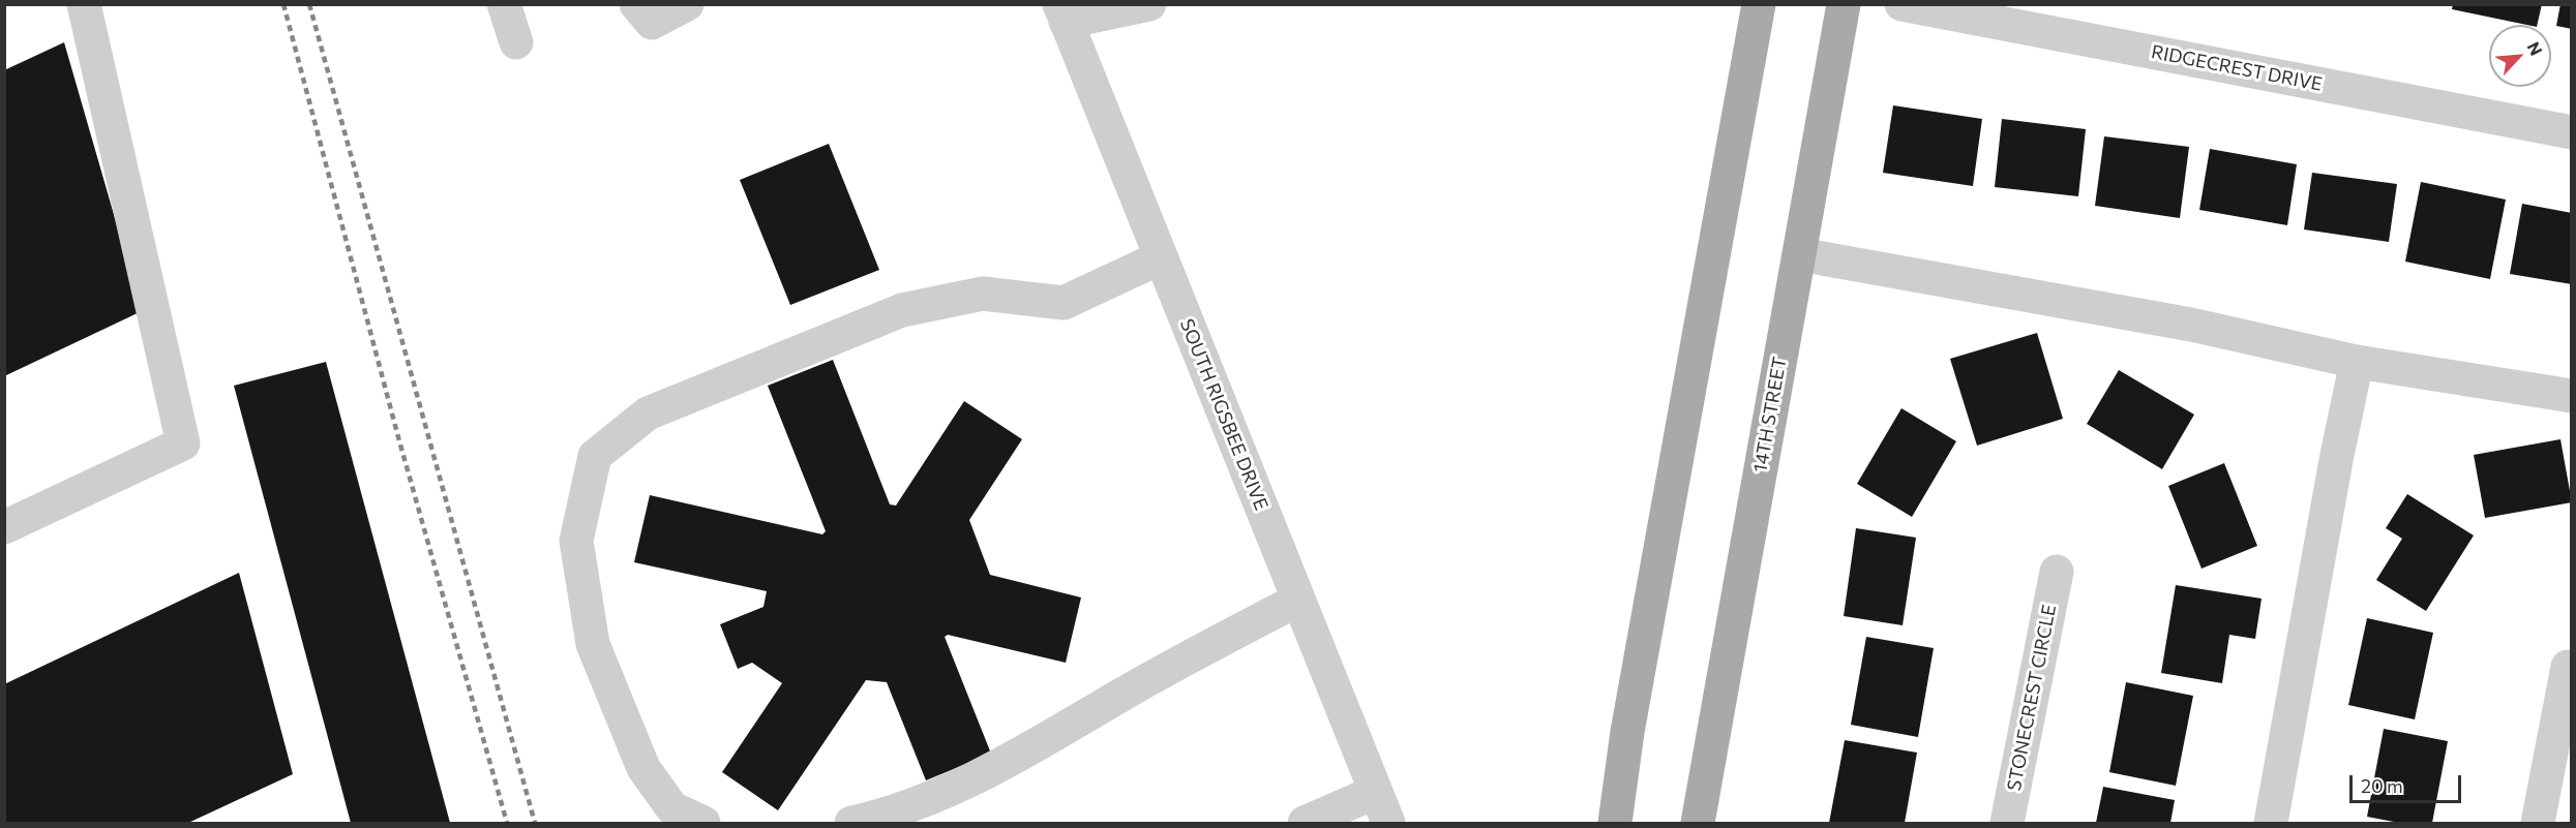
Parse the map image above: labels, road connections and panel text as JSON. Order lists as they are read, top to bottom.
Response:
{
  "streets": {
    "main road": ["14TH STREET"],
    "street": ["RIDGECREST DRIVE", "SOUTH RIGSBEE DRIVE", "STONECREST CIRCLE"]
  },
  "scale_bar": "20 m",
  "north": "top right"
}
